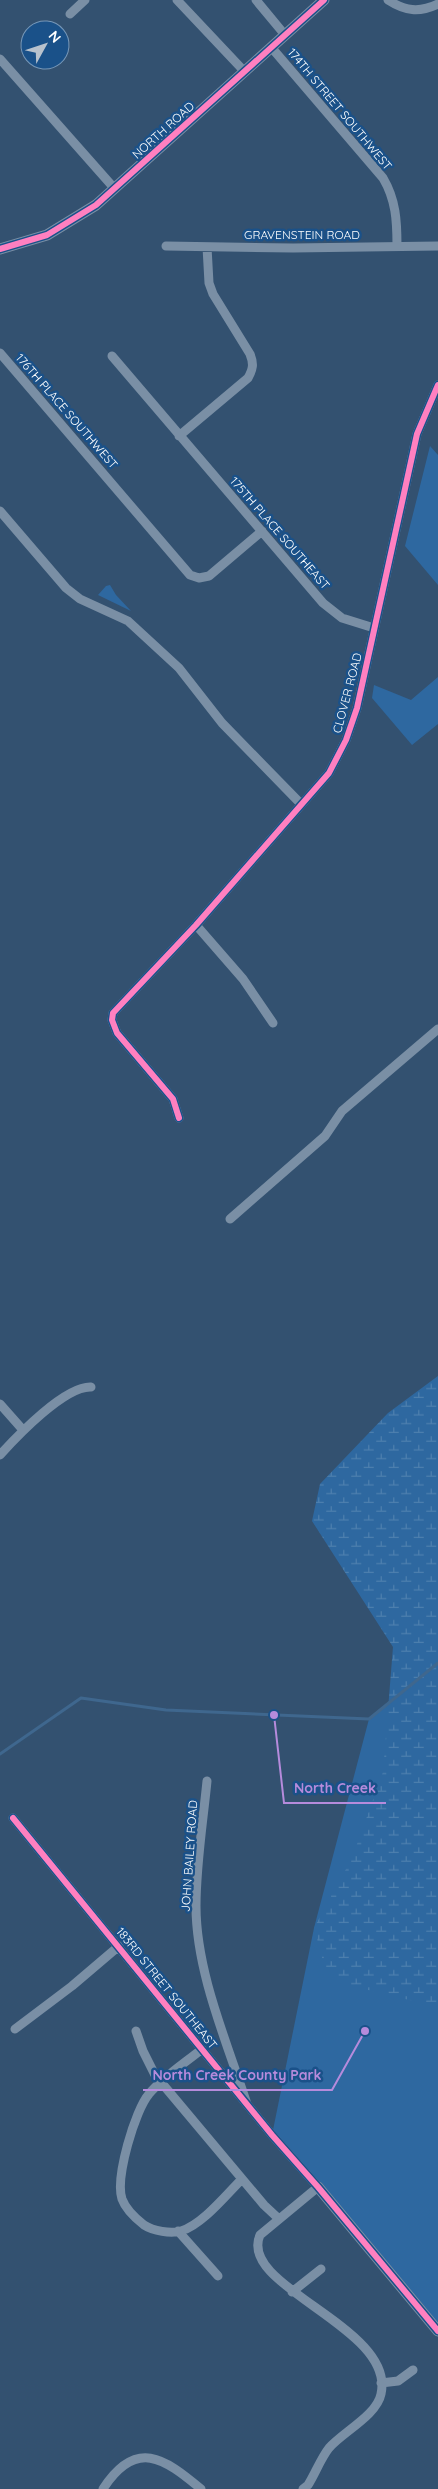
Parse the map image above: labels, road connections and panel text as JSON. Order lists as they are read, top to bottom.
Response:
{
  "streets": {
    "street": [
      "174TH STREET SOUTHWEST",
      "NORTH ROAD",
      "GRAVENSTEIN ROAD",
      "176TH PLACE SOUTHWEST",
      "175TH PLACE SOUTHEAST",
      "CLOVER ROAD",
      "JOHN BAILEY ROAD",
      "183RD STREET SOUTHEAST"
    ]
  },
  "crossings": [
    ["174TH STREET SOUTHWEST", "NORTH ROAD"],
    ["174TH STREET SOUTHWEST", "GRAVENSTEIN ROAD"],
    ["176TH PLACE SOUTHWEST", "175TH PLACE SOUTHEAST"],
    ["175TH PLACE SOUTHEAST", "CLOVER ROAD"],
    ["JOHN BAILEY ROAD", "183RD STREET SOUTHEAST"]
  ],
  "places": ["North Creek", "North Creek County Park"],
  "north": "top right"
}
